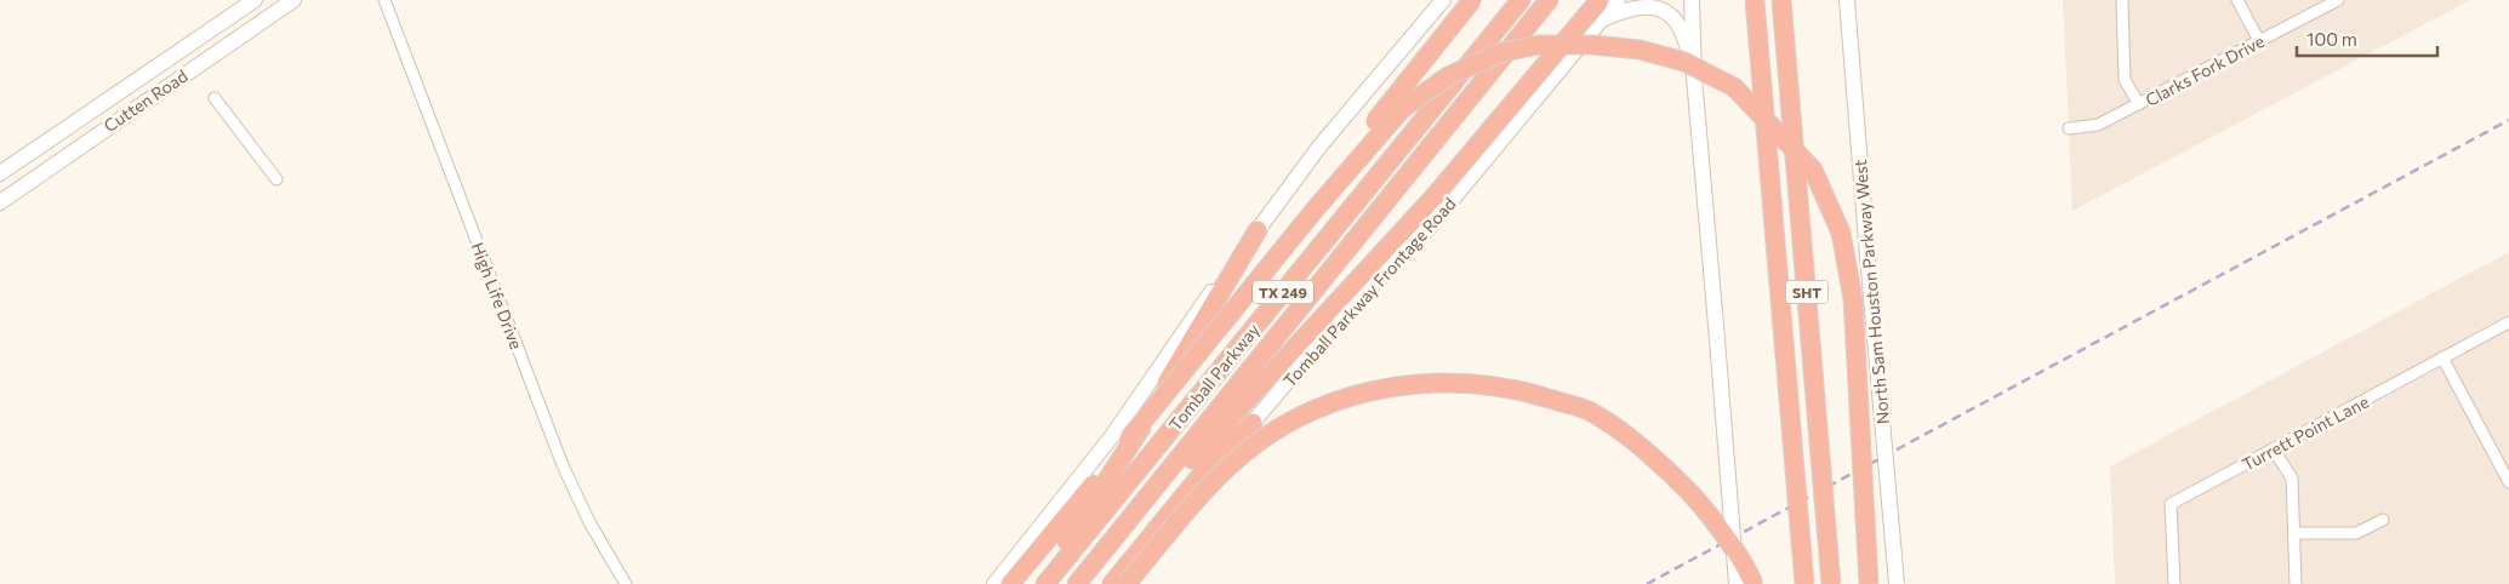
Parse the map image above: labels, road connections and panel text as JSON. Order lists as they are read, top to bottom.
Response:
{
  "streets": {
    "highway": ["TX 249", "SHT", "Tomball Parkway"],
    "main road": ["Cutten Road", "Tomball Parkway Frontage Road", "North Sam Houston Parkway West"],
    "street": ["Clarks Fork Drive", "High Life Drive", "Turrett Point Lane"]
  },
  "scale_bar": "100 m"
}
